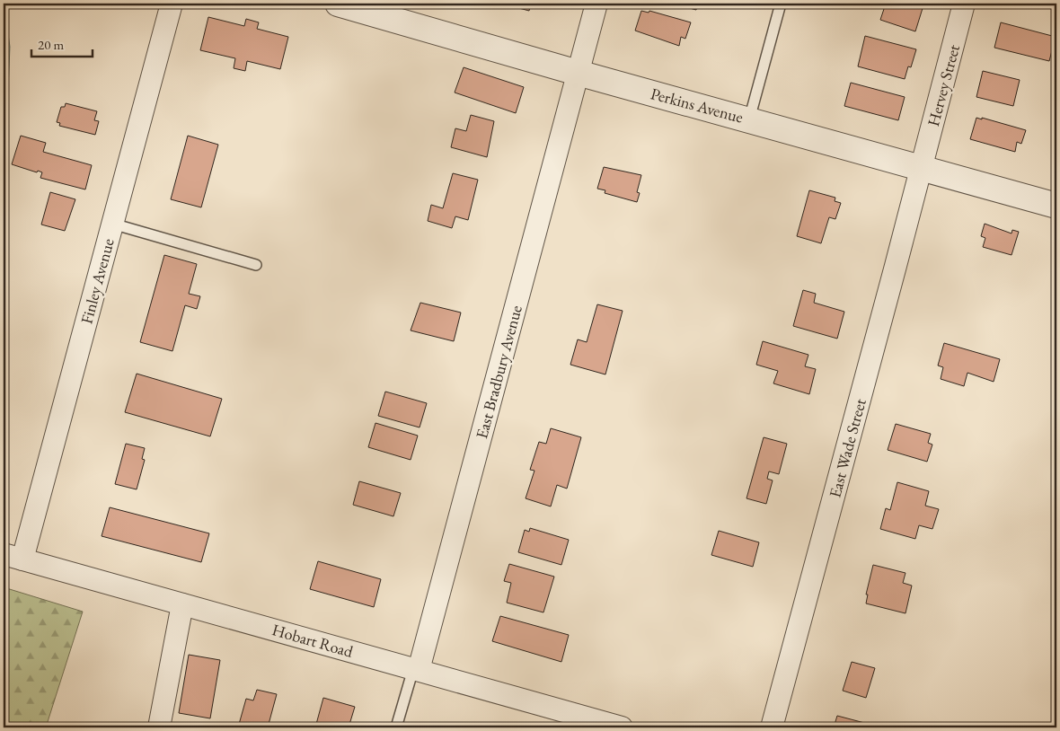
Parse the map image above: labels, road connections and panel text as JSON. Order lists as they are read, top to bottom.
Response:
{
  "streets": {
    "street": [
      "Hervey Street",
      "Perkins Avenue",
      "Finley Avenue",
      "East Bradbury Avenue",
      "East Wade Street",
      "Hobart Road"
    ]
  },
  "crossings": [
    ["Hervey Street", "Perkins Avenue"],
    ["Hervey Street", "East Wade Street"],
    ["Perkins Avenue", "East Bradbury Avenue"],
    ["Perkins Avenue", "East Wade Street"],
    ["Finley Avenue", "Hobart Road"],
    ["East Bradbury Avenue", "Hobart Road"]
  ],
  "scale_bar": "20 m"
}
